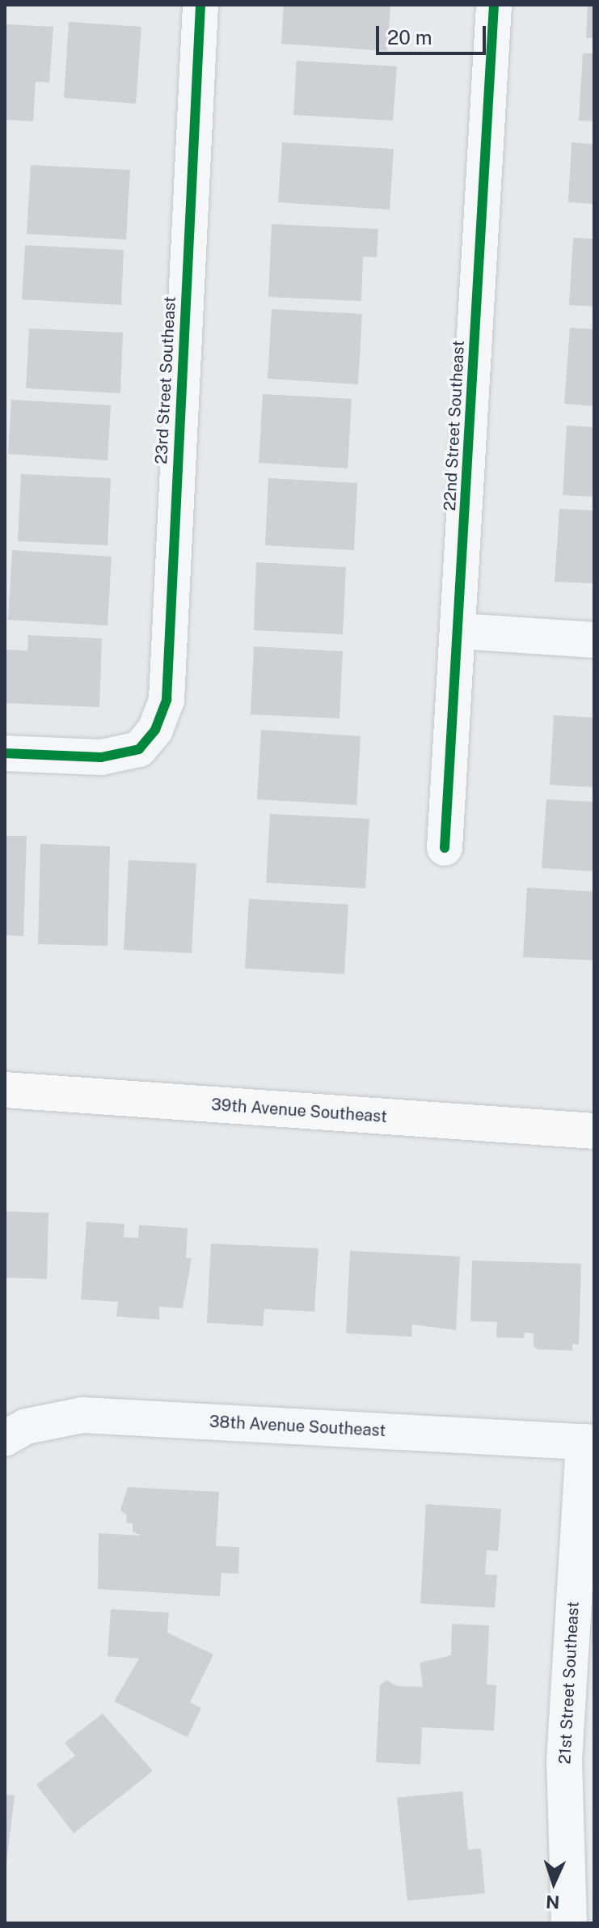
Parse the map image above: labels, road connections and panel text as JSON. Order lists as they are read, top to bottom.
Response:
{
  "streets": {
    "main road": ["39th Avenue Southeast"],
    "street": [
      "23rd Street Southeast",
      "22nd Street Southeast",
      "38th Avenue Southeast",
      "21st Street Southeast"
    ]
  },
  "crossings": [
    ["38th Avenue Southeast", "21st Street Southeast"]
  ],
  "scale_bar": "20 m",
  "north": "bottom"
}
